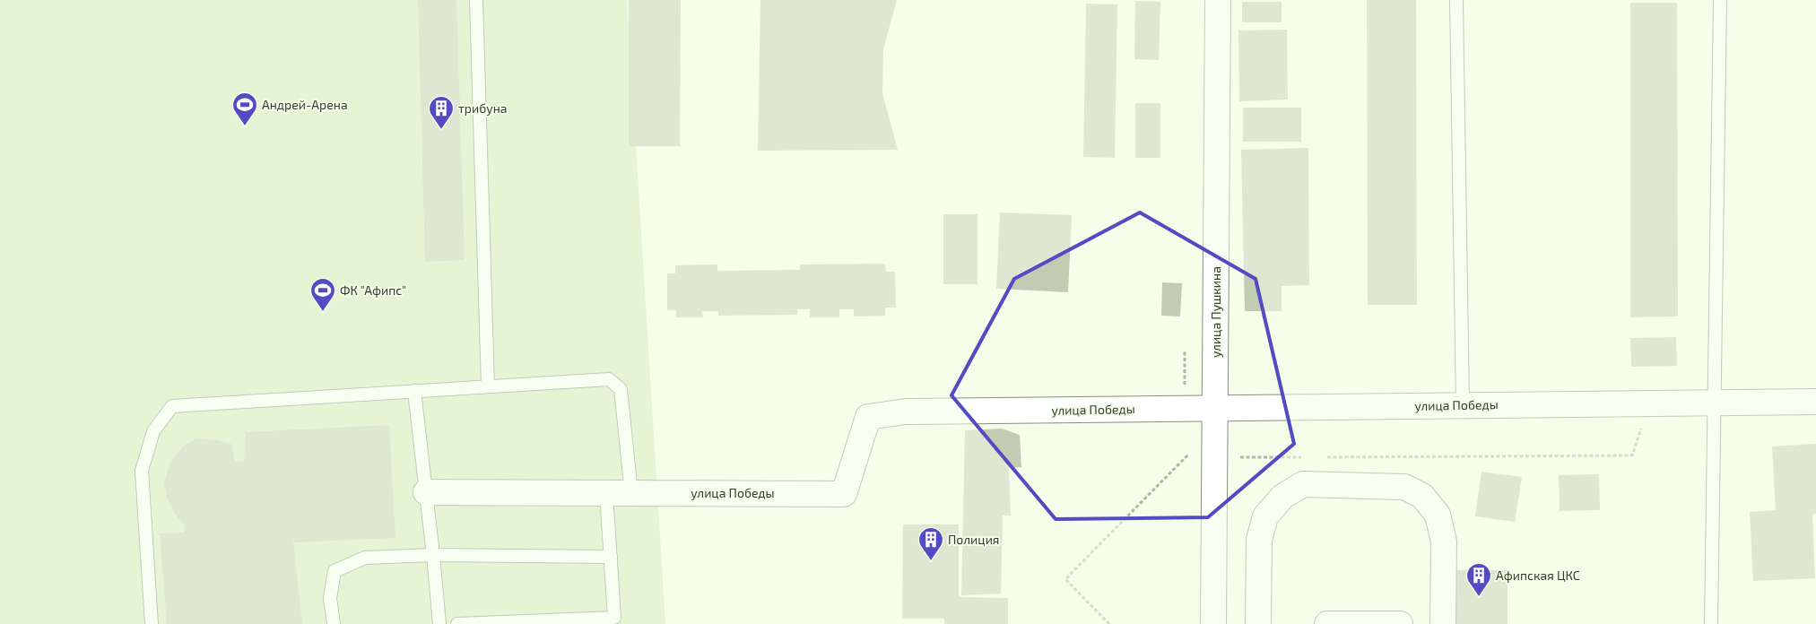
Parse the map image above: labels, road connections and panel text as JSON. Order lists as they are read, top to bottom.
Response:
{
  "streets": {
    "street": ["улица Пушкина", "улица Победы"]
  },
  "crossings": [
    ["улица Пушкина", "улица Победы"]
  ],
  "places": {
    "sports": ["Андрей-Арена", "ФК \"Афипс\""],
    "building": ["трибуна", "Полиция", "Афипская ЦКС"]
  }
}
